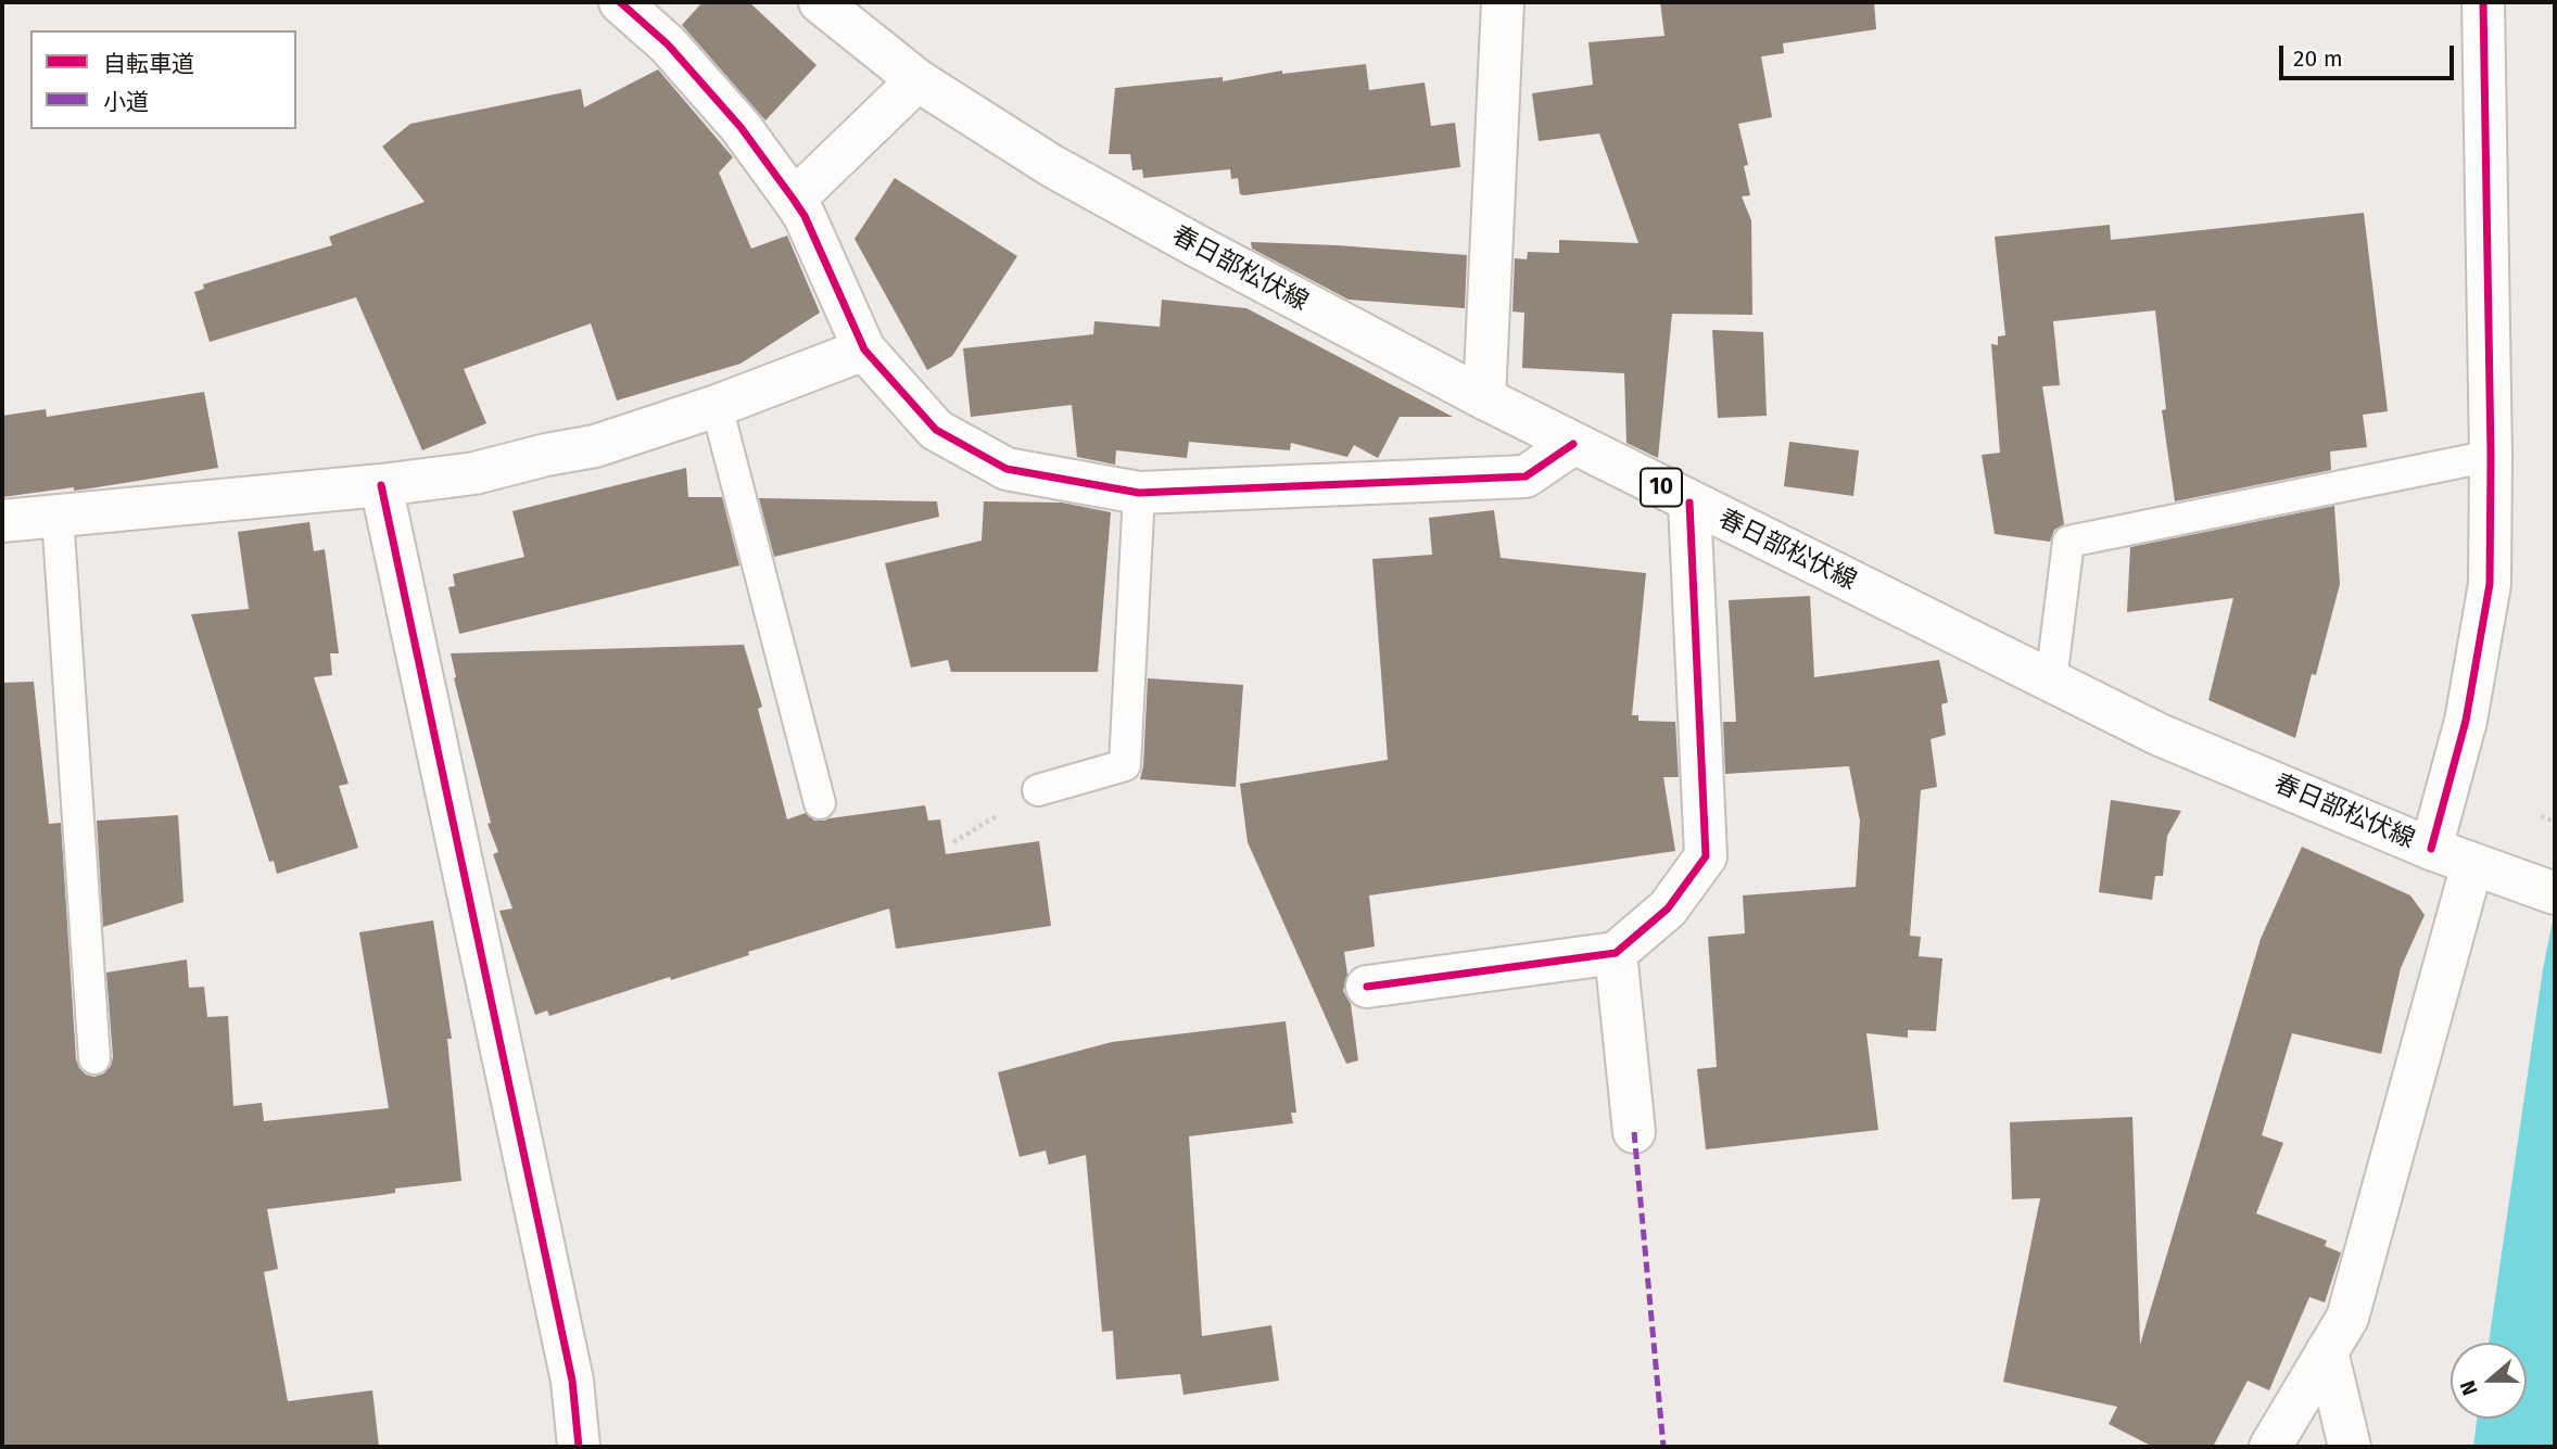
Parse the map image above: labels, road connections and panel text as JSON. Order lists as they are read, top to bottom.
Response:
{
  "streets": {
    "street": ["春日部松伏線", "10"]
  },
  "legend": ["自転車道", "小道"],
  "scale_bar": "20 m",
  "north": "left"
}
